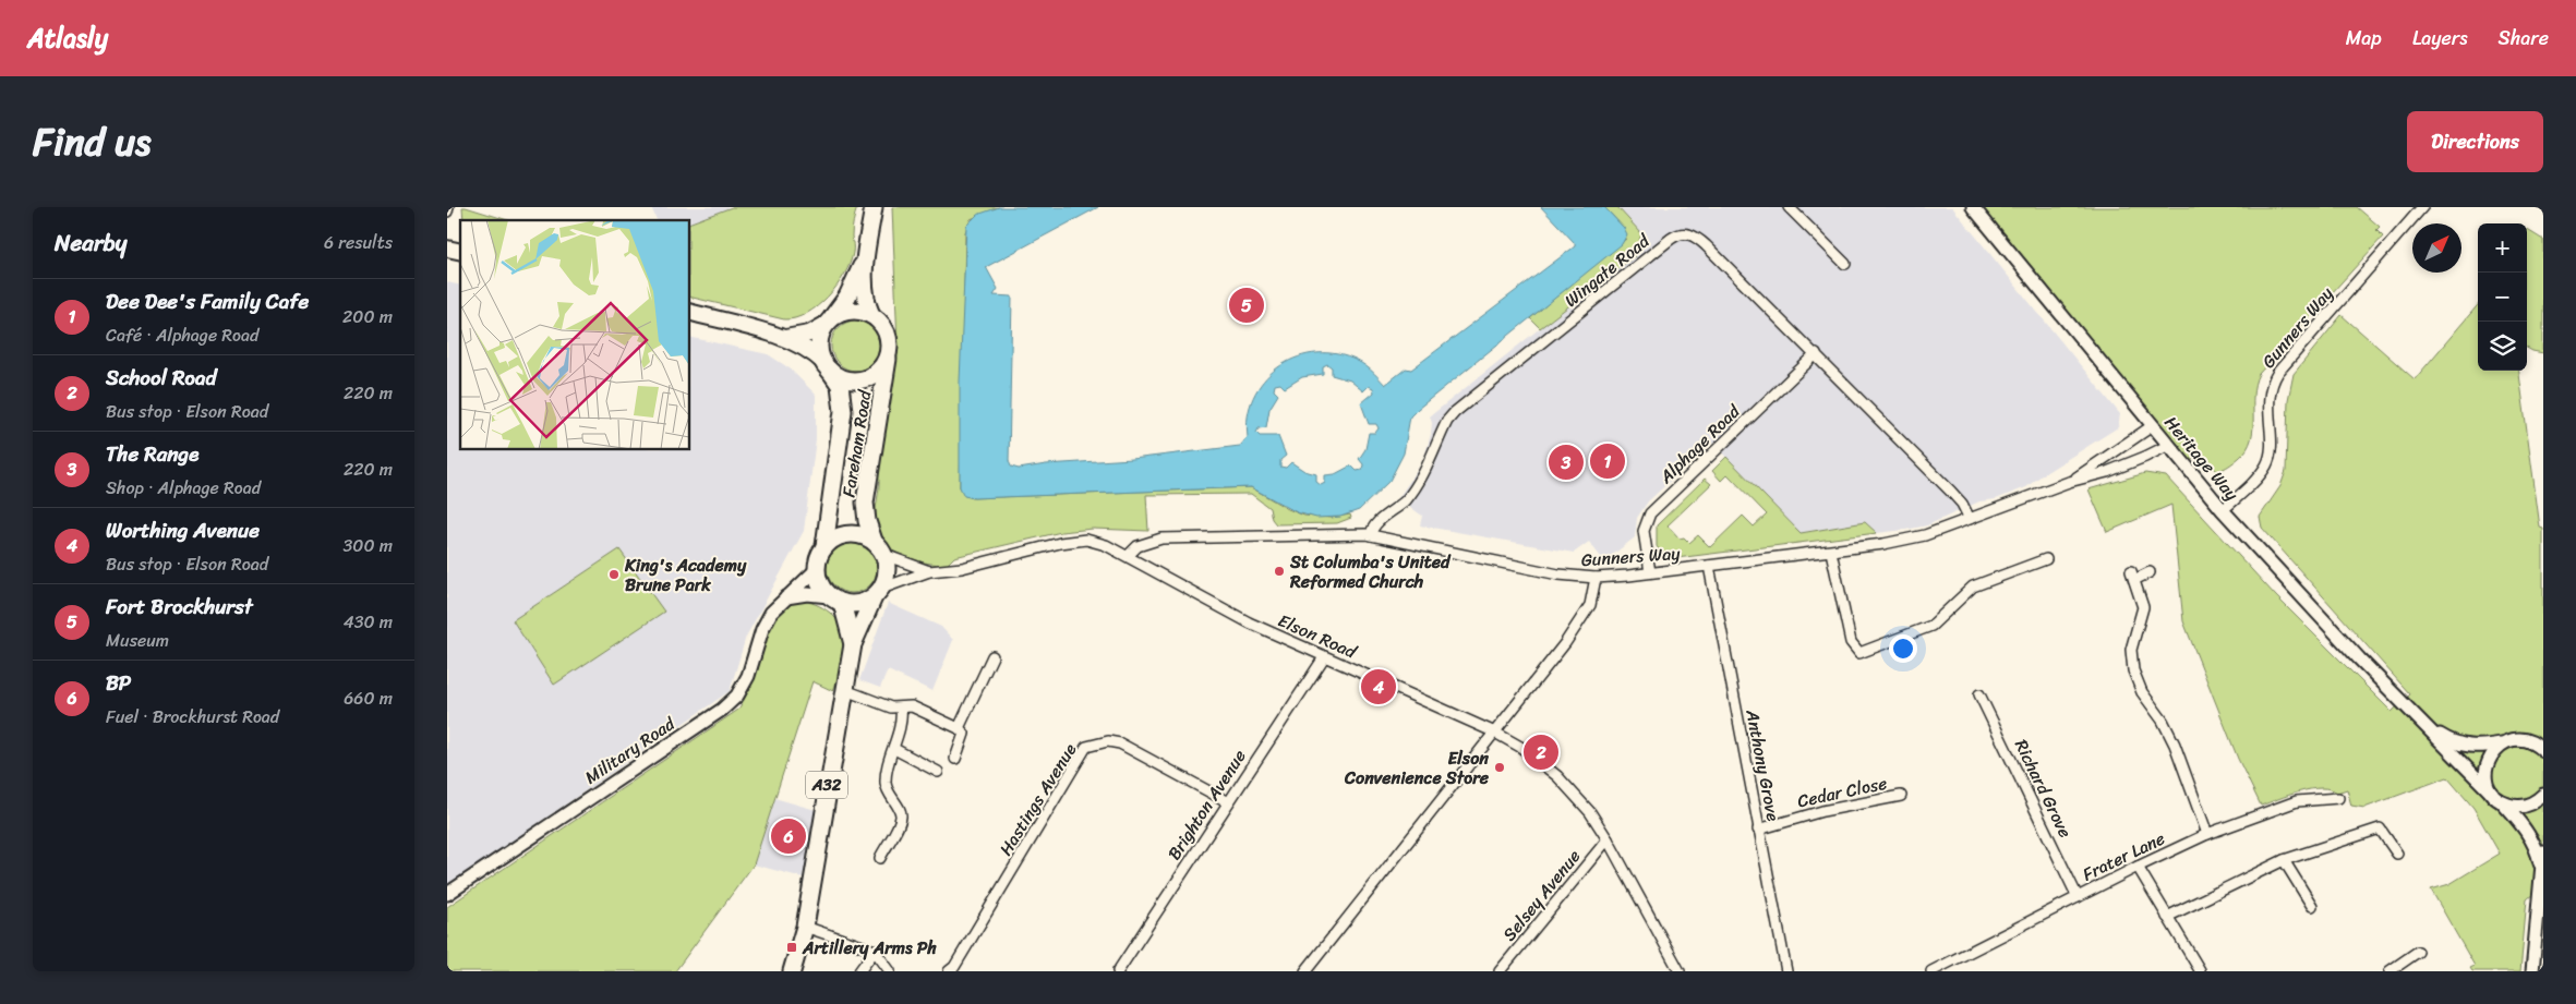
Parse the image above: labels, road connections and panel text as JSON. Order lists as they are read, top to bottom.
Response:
{
  "streets": {
    "main road": ["Fareham Road", "A32"],
    "street": [
      "Wingate Road",
      "Gunners Way",
      "Alphage Road",
      "Heritage Way",
      "Elson Road",
      "Military Road",
      "Anthony Grove",
      "Richard Grove",
      "Cedar Close",
      "Hastings Avenue",
      "Brighton Avenue",
      "Frater Lane",
      "Selsey Avenue"
    ]
  },
  "crossings": [
    ["Wingate Road", "Gunners Way"],
    ["Wingate Road", "Alphage Road"],
    ["Gunners Way", "Alphage Road"],
    ["Gunners Way", "Heritage Way"],
    ["Gunners Way", "Elson Road"],
    ["Gunners Way", "Anthony Grove"],
    ["Fareham Road", "Elson Road"],
    ["Fareham Road", "Military Road"],
    ["Fareham Road", "A32"],
    ["Elson Road", "Military Road"],
    ["Elson Road", "A32"],
    ["Elson Road", "Brighton Avenue"],
    ["Elson Road", "Selsey Avenue"],
    ["Military Road", "A32"],
    ["Anthony Grove", "Cedar Close"],
    ["Richard Grove", "Frater Lane"],
    ["Hastings Avenue", "Brighton Avenue"]
  ],
  "places": {
    "other": ["St Columba's United Reformed Church", "King's Academy Brune Park", "Elson Convenience Store"],
    "transit": ["Artillery Arms Ph"]
  },
  "north": "top right",
  "page": {
    "header": "Atlasly",
    "nav": ["Map", "Layers", "Share"],
    "title": "Find us",
    "buttons": "Directions",
    "heading": ["Nearby", "6 results"],
    "map_buttons": ["+", "−"],
    "list": [
      {
        "mark": "1",
        "name": "Dee Dee's Family Cafe",
        "note": "Café · Alphage Road",
        "value": "200 m"
      },
      {
        "mark": "2",
        "name": "School Road",
        "note": "Bus stop · Elson Road",
        "value": "220 m"
      },
      {
        "mark": "3",
        "name": "The Range",
        "note": "Shop · Alphage Road",
        "value": "220 m"
      },
      {
        "mark": "4",
        "name": "Worthing Avenue",
        "note": "Bus stop · Elson Road",
        "value": "300 m"
      },
      {
        "mark": "5",
        "name": "Fort Brockhurst",
        "note": "Museum",
        "value": "430 m"
      },
      {
        "mark": "6",
        "name": "BP",
        "note": "Fuel · Brockhurst Road",
        "value": "660 m"
      }
    ],
    "pins": [
      "5",
      "1",
      "3",
      "4",
      "2",
      "6"
    ]
  }
}
